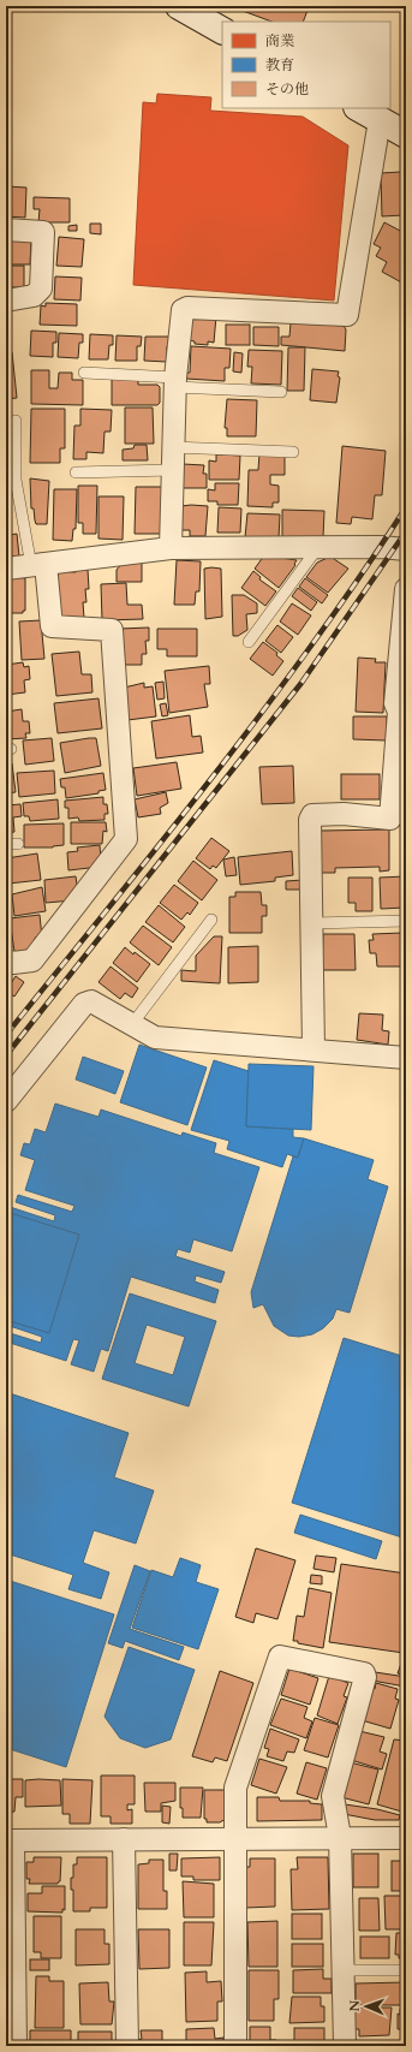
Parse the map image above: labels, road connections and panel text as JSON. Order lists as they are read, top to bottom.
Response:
{
  "legend": ["商業", "教育", "その他"],
  "north": "left"
}
